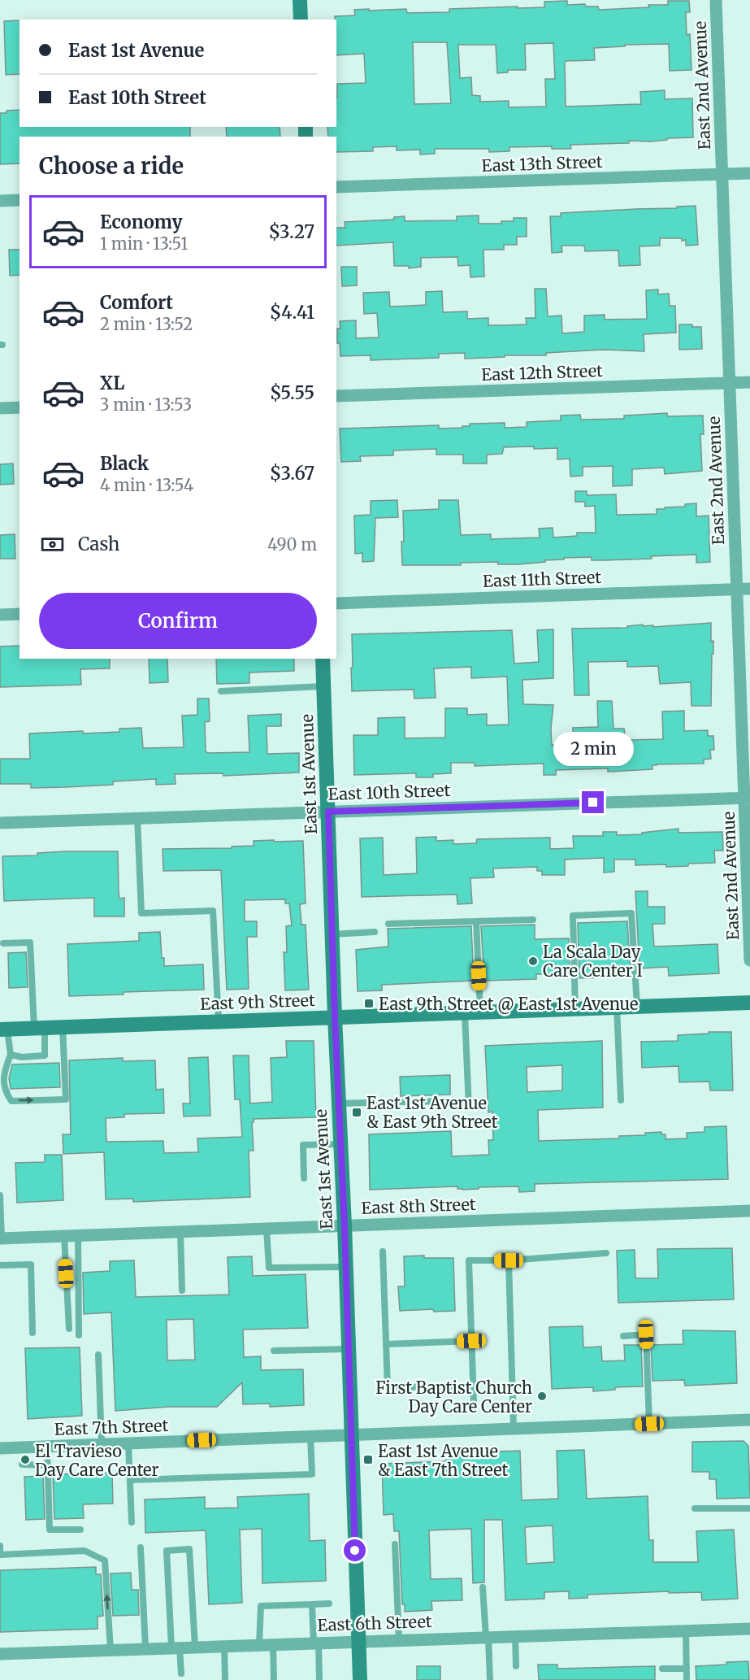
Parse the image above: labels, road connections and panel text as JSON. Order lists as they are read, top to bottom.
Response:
{
  "streets": {
    "street": [
      "East 2nd Avenue",
      "East 13th Street",
      "East 12th Street",
      "East 11th Street",
      "East 1st Avenue",
      "East 10th Street",
      "East 9th Street",
      "East 8th Street",
      "East 7th Street",
      "East 6th Street"
    ]
  },
  "crossings": [
    ["East 2nd Avenue", "East 13th Street"],
    ["East 2nd Avenue", "East 12th Street"],
    ["East 2nd Avenue", "East 11th Street"],
    ["East 2nd Avenue", "East 10th Street"],
    ["East 1st Avenue", "East 10th Street"],
    ["East 1st Avenue", "East 9th Street"],
    ["East 1st Avenue", "East 8th Street"],
    ["East 1st Avenue", "East 7th Street"],
    ["East 1st Avenue", "East 6th Street"]
  ],
  "places": {
    "other": ["La Scala Day Care Center I", "First Baptist Church Day Care Center", "El Travieso Day Care Center"],
    "transit": ["East 9th Street @ East 1st Avenue", "East 1st Avenue & East 9th Street", "East 1st Avenue & East 7th Street"]
  },
  "page": {
    "banner": ["East 1st Avenue", "East 10th Street"],
    "heading": "Choose a ride",
    "list": [
      {
        "name": "Economy",
        "note": "1 min · 13:51",
        "value": "$3.27"
      },
      {
        "name": "Comfort",
        "note": "2 min · 13:52",
        "value": "$4.41"
      },
      {
        "name": "XL",
        "note": "3 min · 13:53",
        "value": "$5.55"
      },
      {
        "name": "Black",
        "note": "4 min · 13:54",
        "value": "$3.67"
      }
    ],
    "pay": ["Cash", "490 m"],
    "buttons": "Confirm",
    "bubble": "2 min"
  }
}
